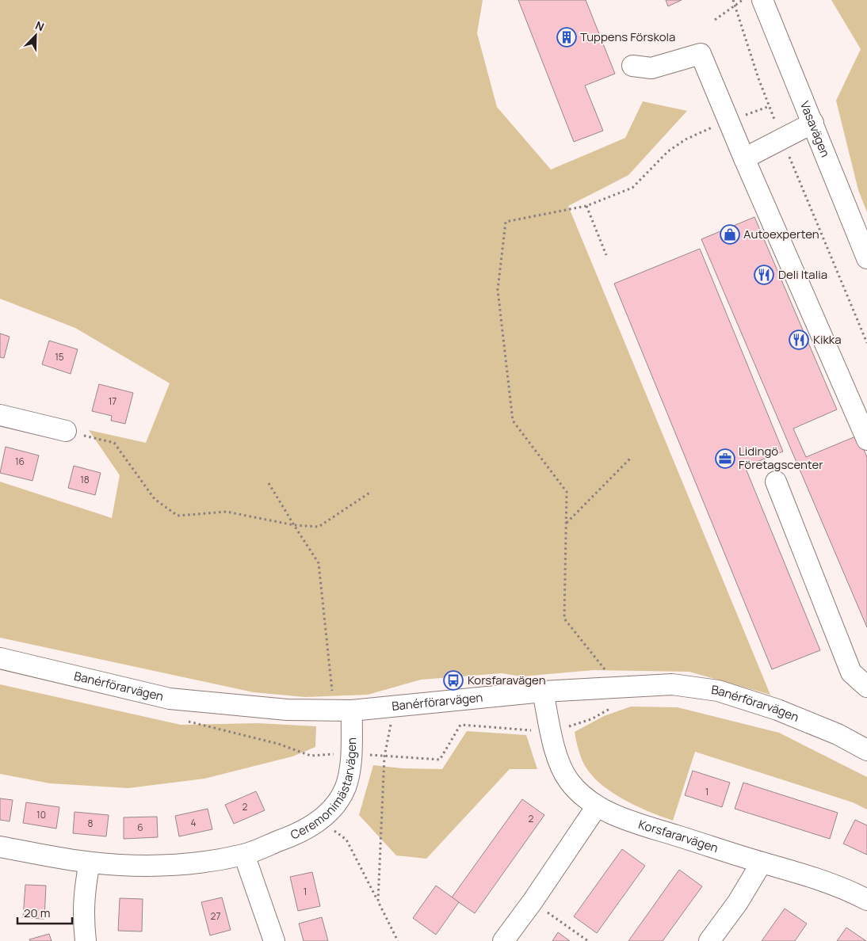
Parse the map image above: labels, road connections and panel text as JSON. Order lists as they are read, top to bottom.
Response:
{
  "streets": {
    "street": [
      "Vasavägen",
      "Banérförarvägen",
      "Ceremonimästarvägen",
      "Korsfararvägen"
    ]
  },
  "crossings": [
    ["Banérförarvägen", "Ceremonimästarvägen"],
    ["Banérförarvägen", "Korsfararvägen"]
  ],
  "places": {
    "building": ["Tuppens Förskola"],
    "shop": ["Autoexperten"],
    "restaurant": ["Deli Italia", "Kikka"],
    "office": ["Lidingö Företagscenter"],
    "bus stop": ["Korsfaravägen"]
  },
  "house_numbers": [
    "15",
    "17",
    "16",
    "18",
    "1",
    "2",
    "10",
    "2",
    "4",
    "8",
    "6",
    "1",
    "27"
  ],
  "scale_bar": "20 m",
  "north": "top right"
}
